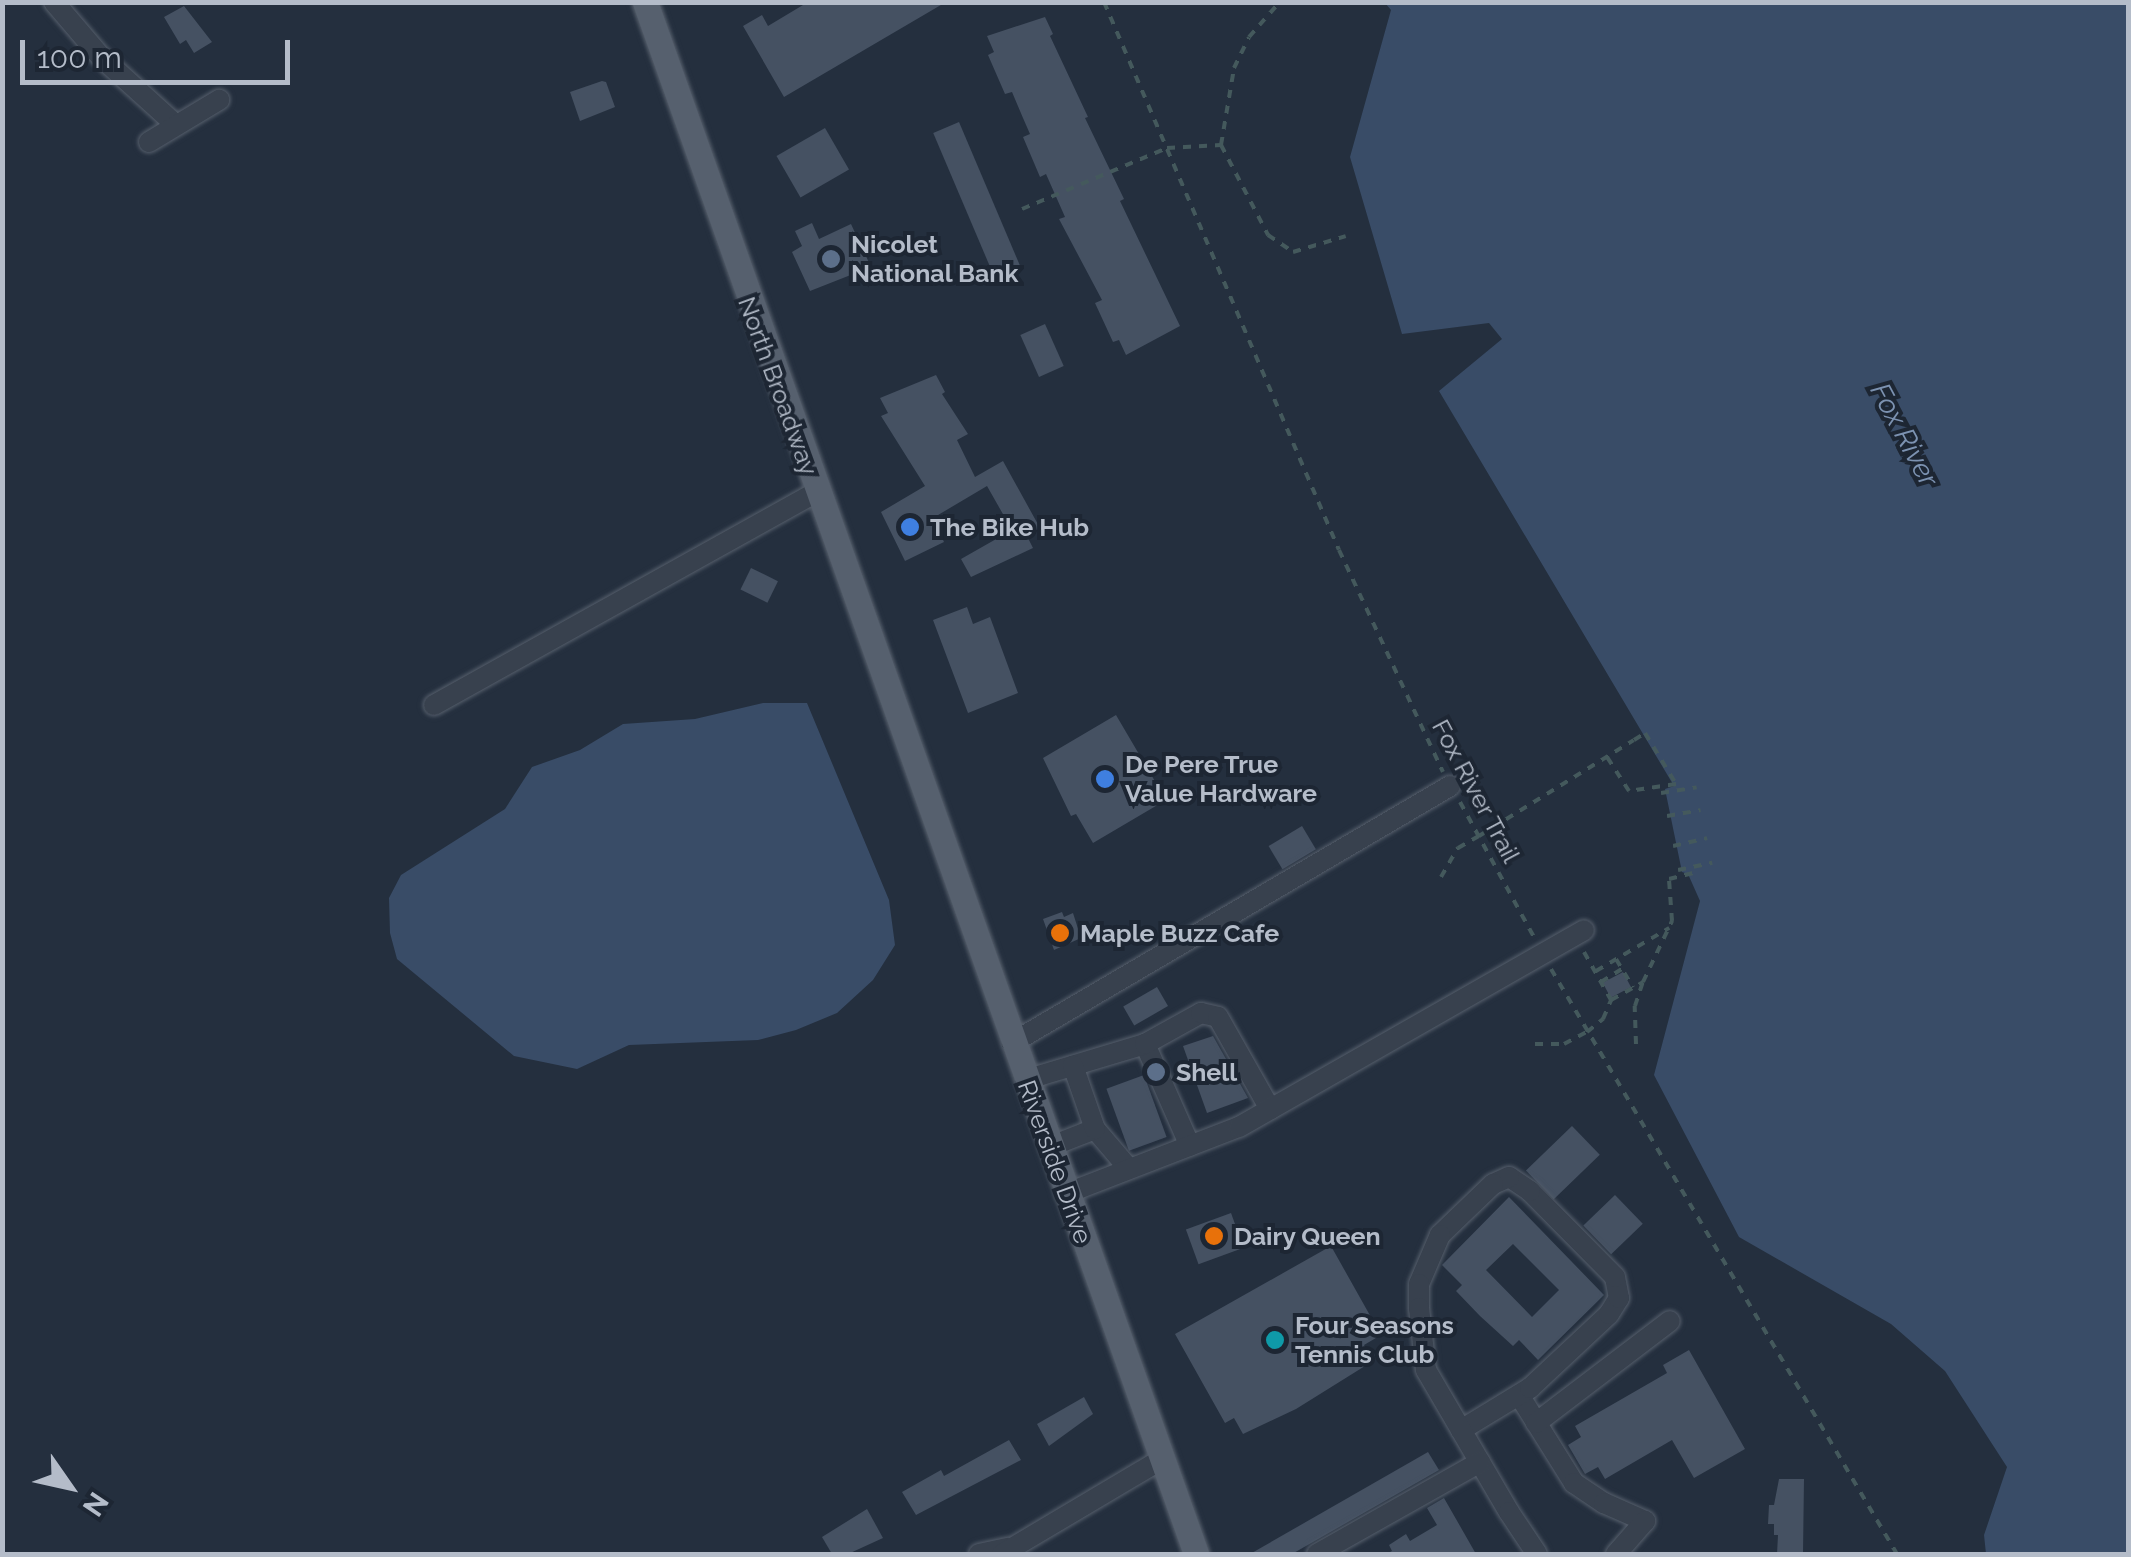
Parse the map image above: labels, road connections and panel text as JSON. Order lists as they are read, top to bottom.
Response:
{
  "streets": {
    "main road": ["North Broadway", "Riverside Drive"],
    "path": ["Fox River Trail"]
  },
  "crossings": [
    ["North Broadway", "Riverside Drive"]
  ],
  "water": ["Fox River"],
  "places": [
    "Nicolet National Bank",
    "The Bike Hub",
    "De Pere True Value Hardware",
    "Maple Buzz Cafe",
    "Shell",
    "Dairy Queen",
    "Four Seasons Tennis Club"
  ],
  "scale_bar": "100 m",
  "north": "bottom right"
}
